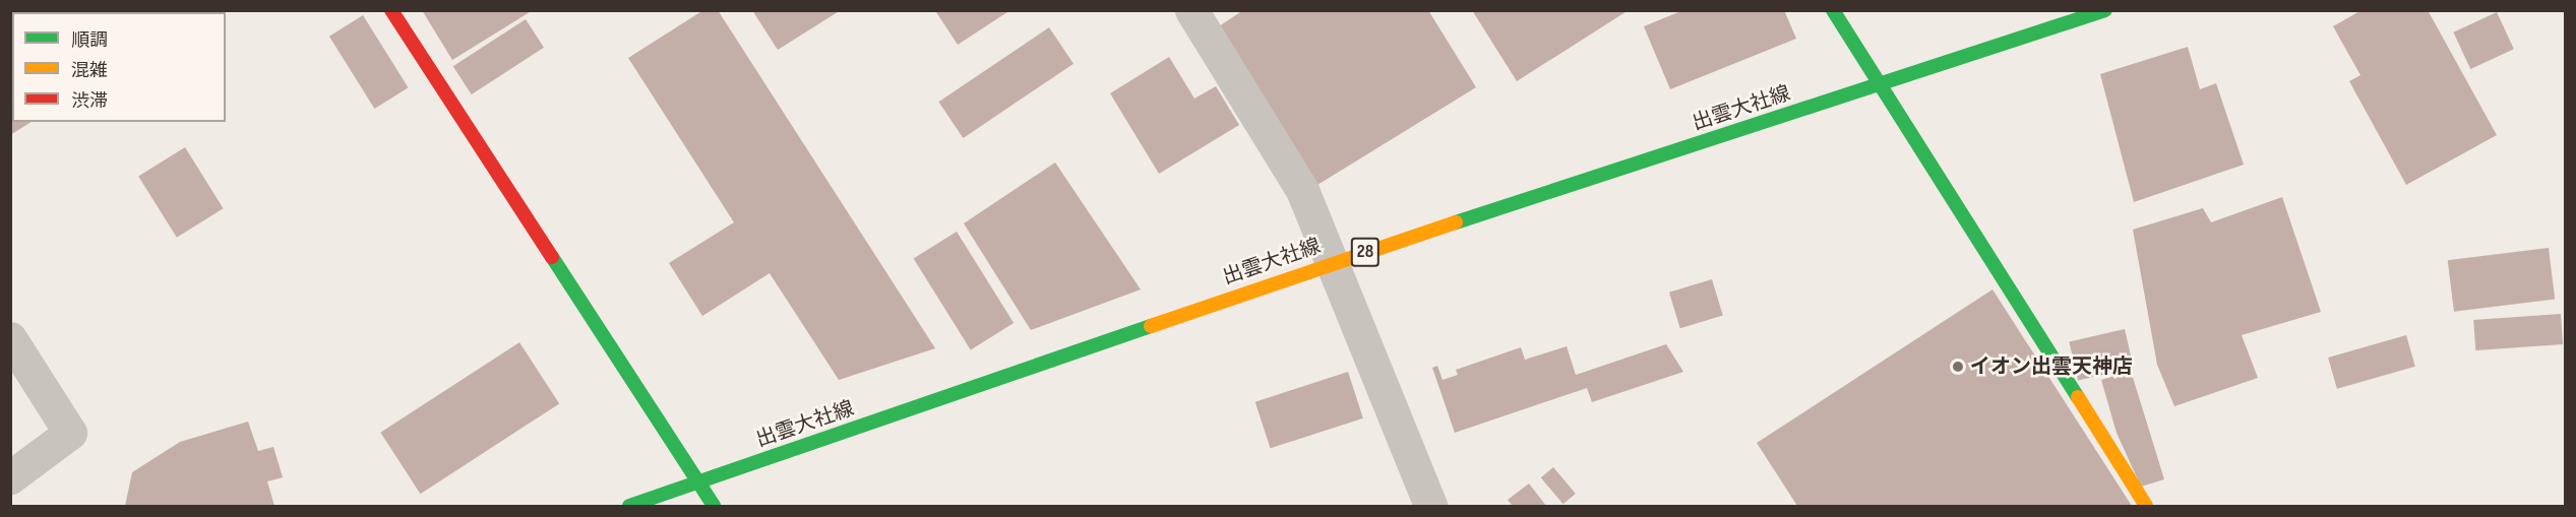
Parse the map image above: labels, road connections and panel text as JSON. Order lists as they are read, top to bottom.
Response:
{
  "streets": {
    "main road": ["出雲大社線", "28"]
  },
  "places": ["イオン出雲天神店"],
  "legend": ["順調", "混雑", "渋滞"]
}
